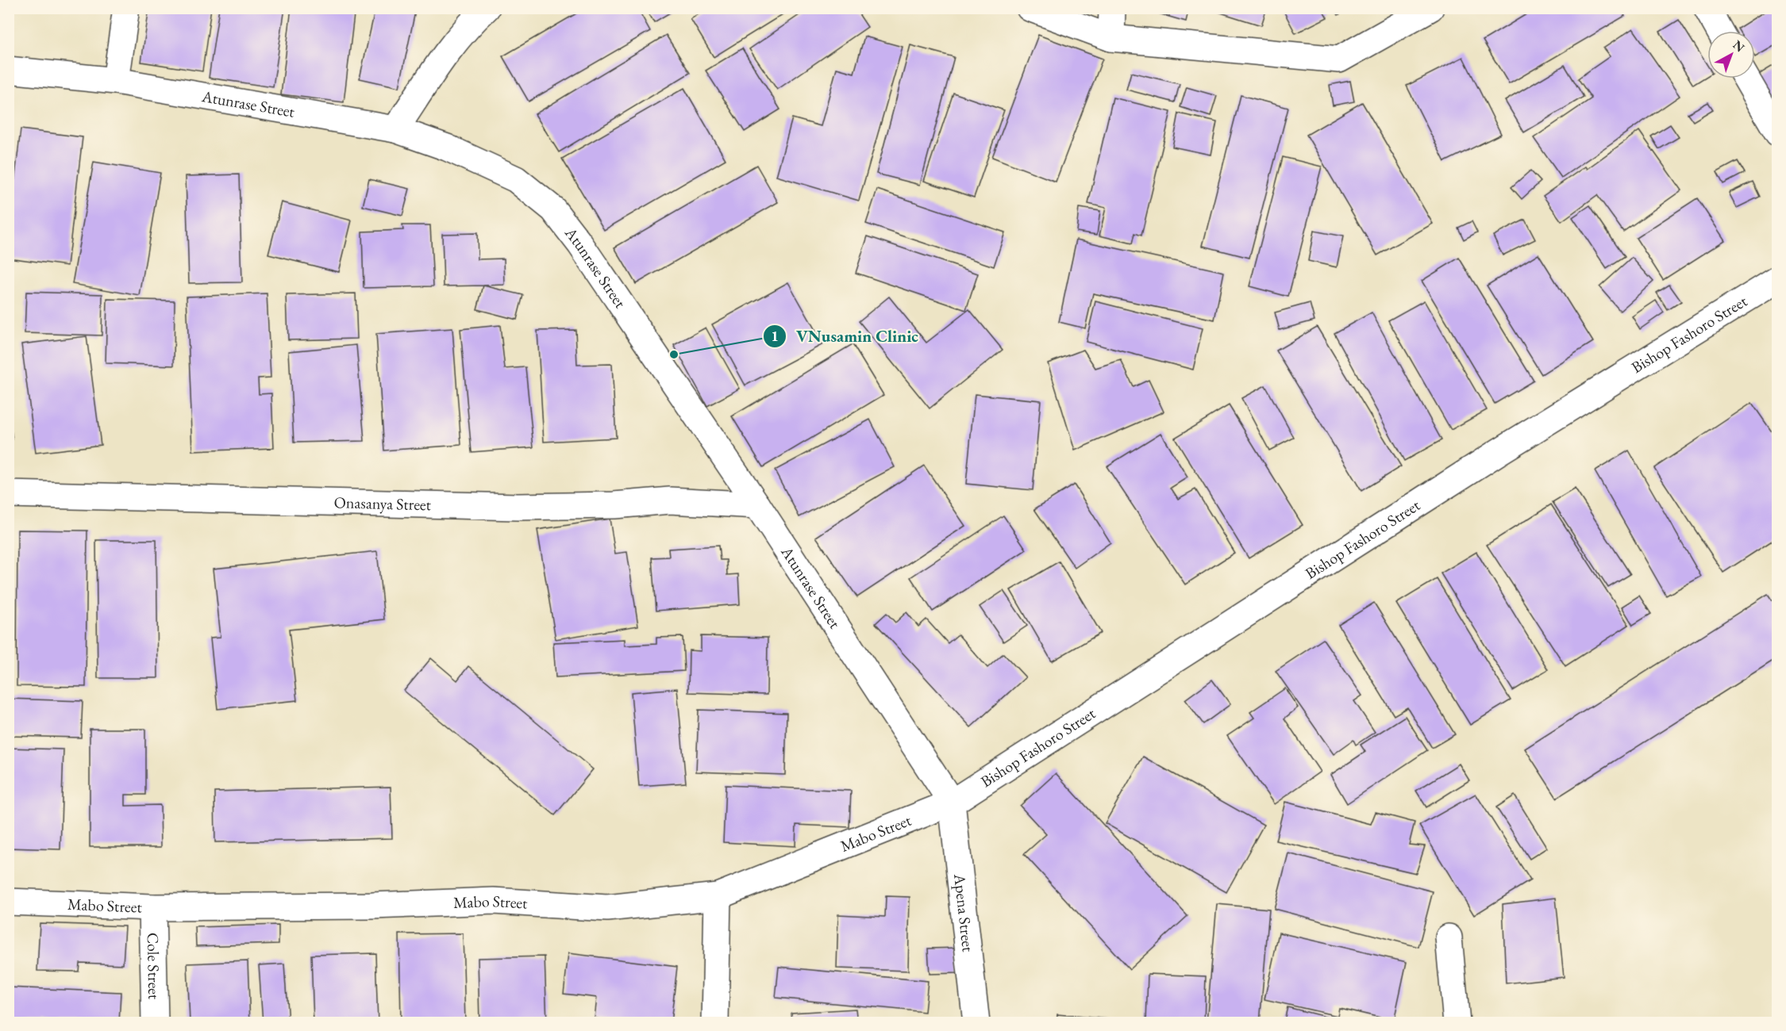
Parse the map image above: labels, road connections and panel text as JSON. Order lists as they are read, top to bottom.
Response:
{
  "streets": {
    "street": [
      "Atunrase Street",
      "Bishop Fashoro Street",
      "Onasanya Street",
      "Mabo Street",
      "Apena Street",
      "Cole Street"
    ]
  },
  "crossings": [
    ["Atunrase Street", "Bishop Fashoro Street"],
    ["Atunrase Street", "Onasanya Street"],
    ["Atunrase Street", "Mabo Street"],
    ["Atunrase Street", "Apena Street"],
    ["Bishop Fashoro Street", "Mabo Street"],
    ["Bishop Fashoro Street", "Apena Street"],
    ["Mabo Street", "Apena Street"],
    ["Mabo Street", "Cole Street"]
  ],
  "places": ["VNusamin Clinic"],
  "north": "top right"
}
